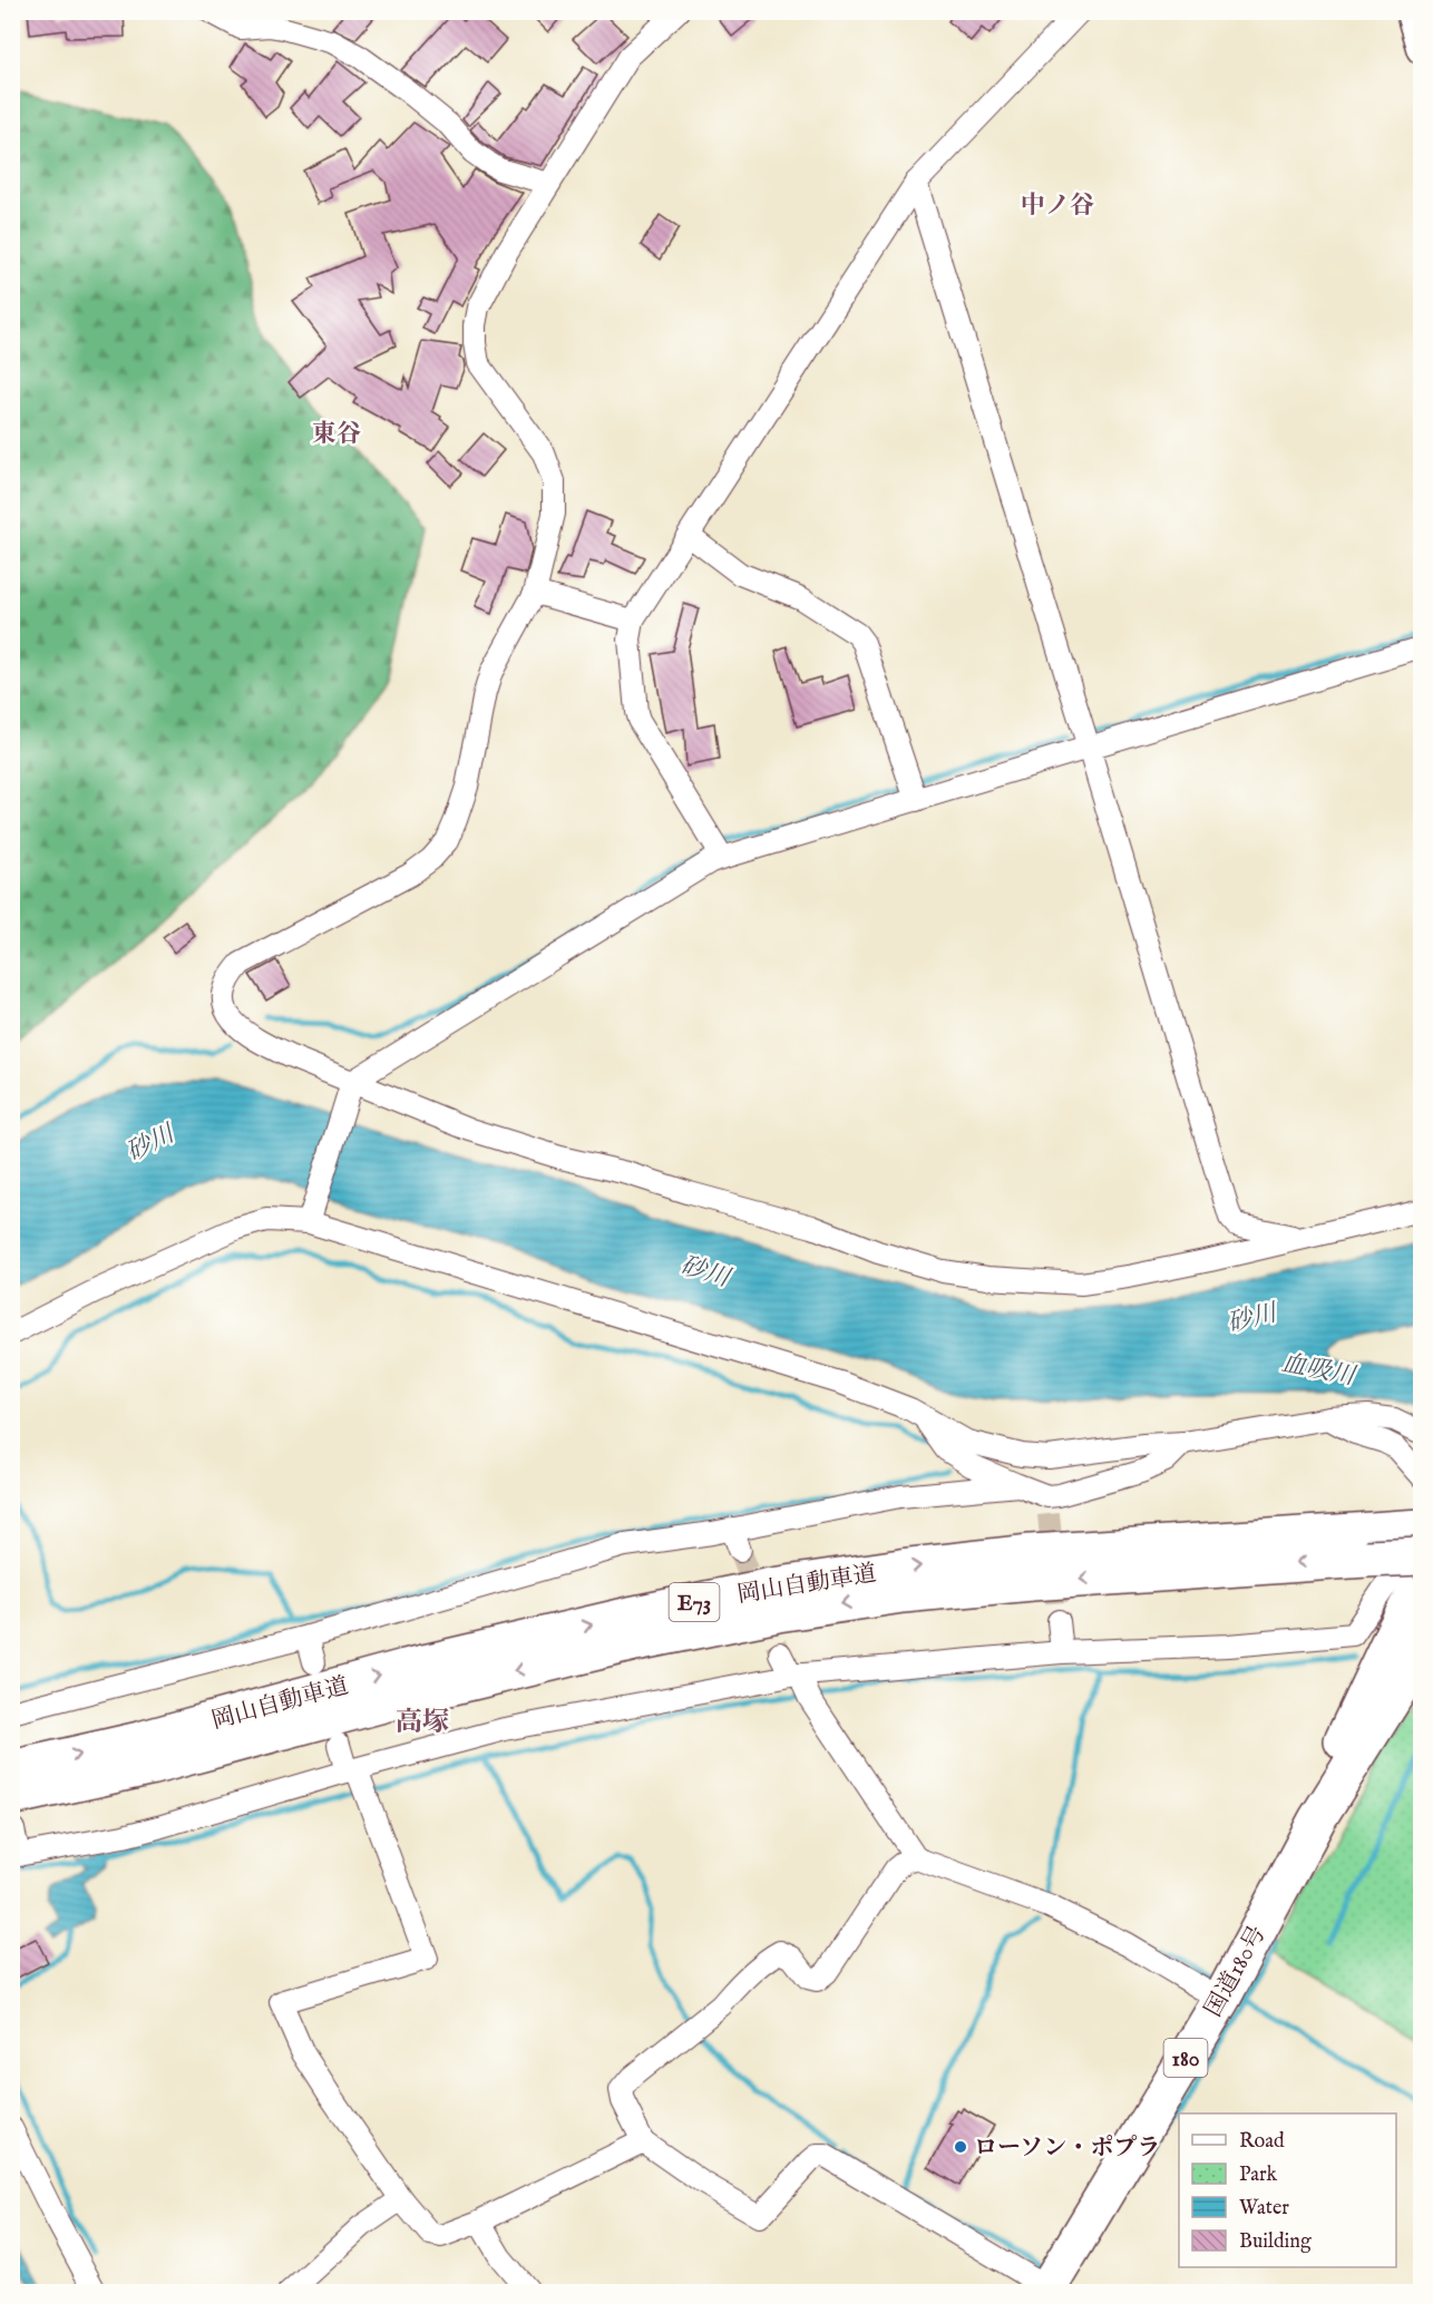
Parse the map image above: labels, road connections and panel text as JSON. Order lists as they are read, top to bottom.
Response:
{
  "streets": {
    "highway": [
      "岡山自動車道",
      "E73",
      "国道180号",
      "180"
    ]
  },
  "districts": ["中ノ谷", "東谷", "高塚"],
  "water": ["砂川", "血吸川"],
  "places": ["ローソン・ポプラ"],
  "legend": [
    "Road",
    "Park",
    "Water",
    "Building"
  ]
}
